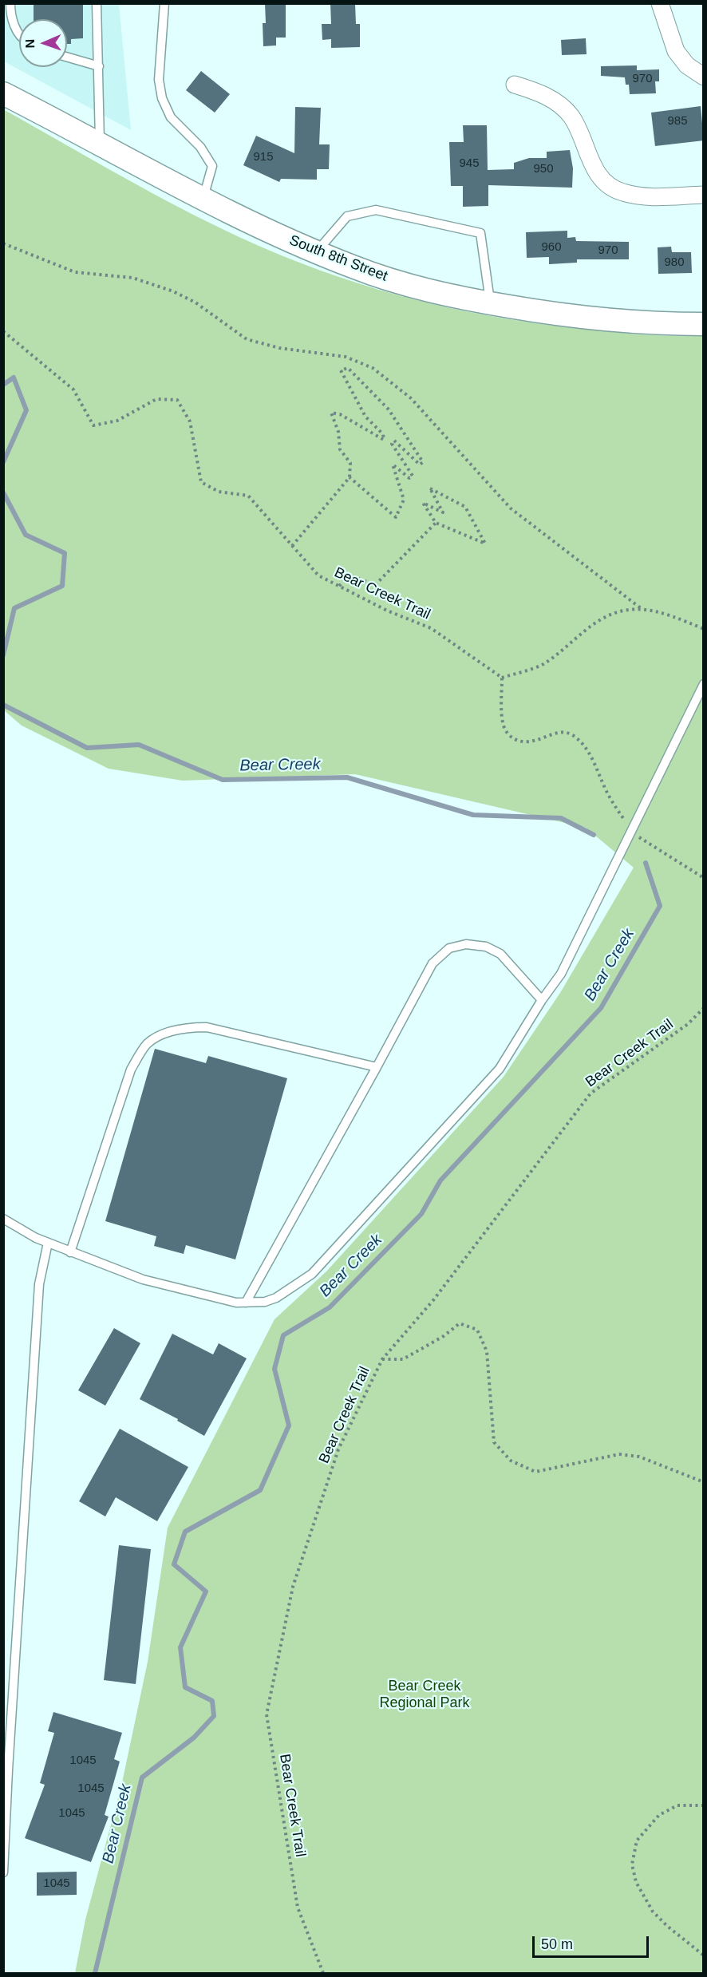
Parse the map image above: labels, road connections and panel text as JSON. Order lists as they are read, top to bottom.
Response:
{
  "streets": {
    "main road": ["South 8th Street"],
    "path": ["Bear Creek Trail"]
  },
  "water": ["Bear Creek"],
  "parks": ["Bear Creek Regional Park"],
  "house_numbers": [
    "970",
    "985",
    "915",
    "945",
    "950",
    "960",
    "970",
    "980",
    "1045",
    "1045",
    "1045",
    "1045"
  ],
  "scale_bar": "50 m",
  "north": "left"
}
